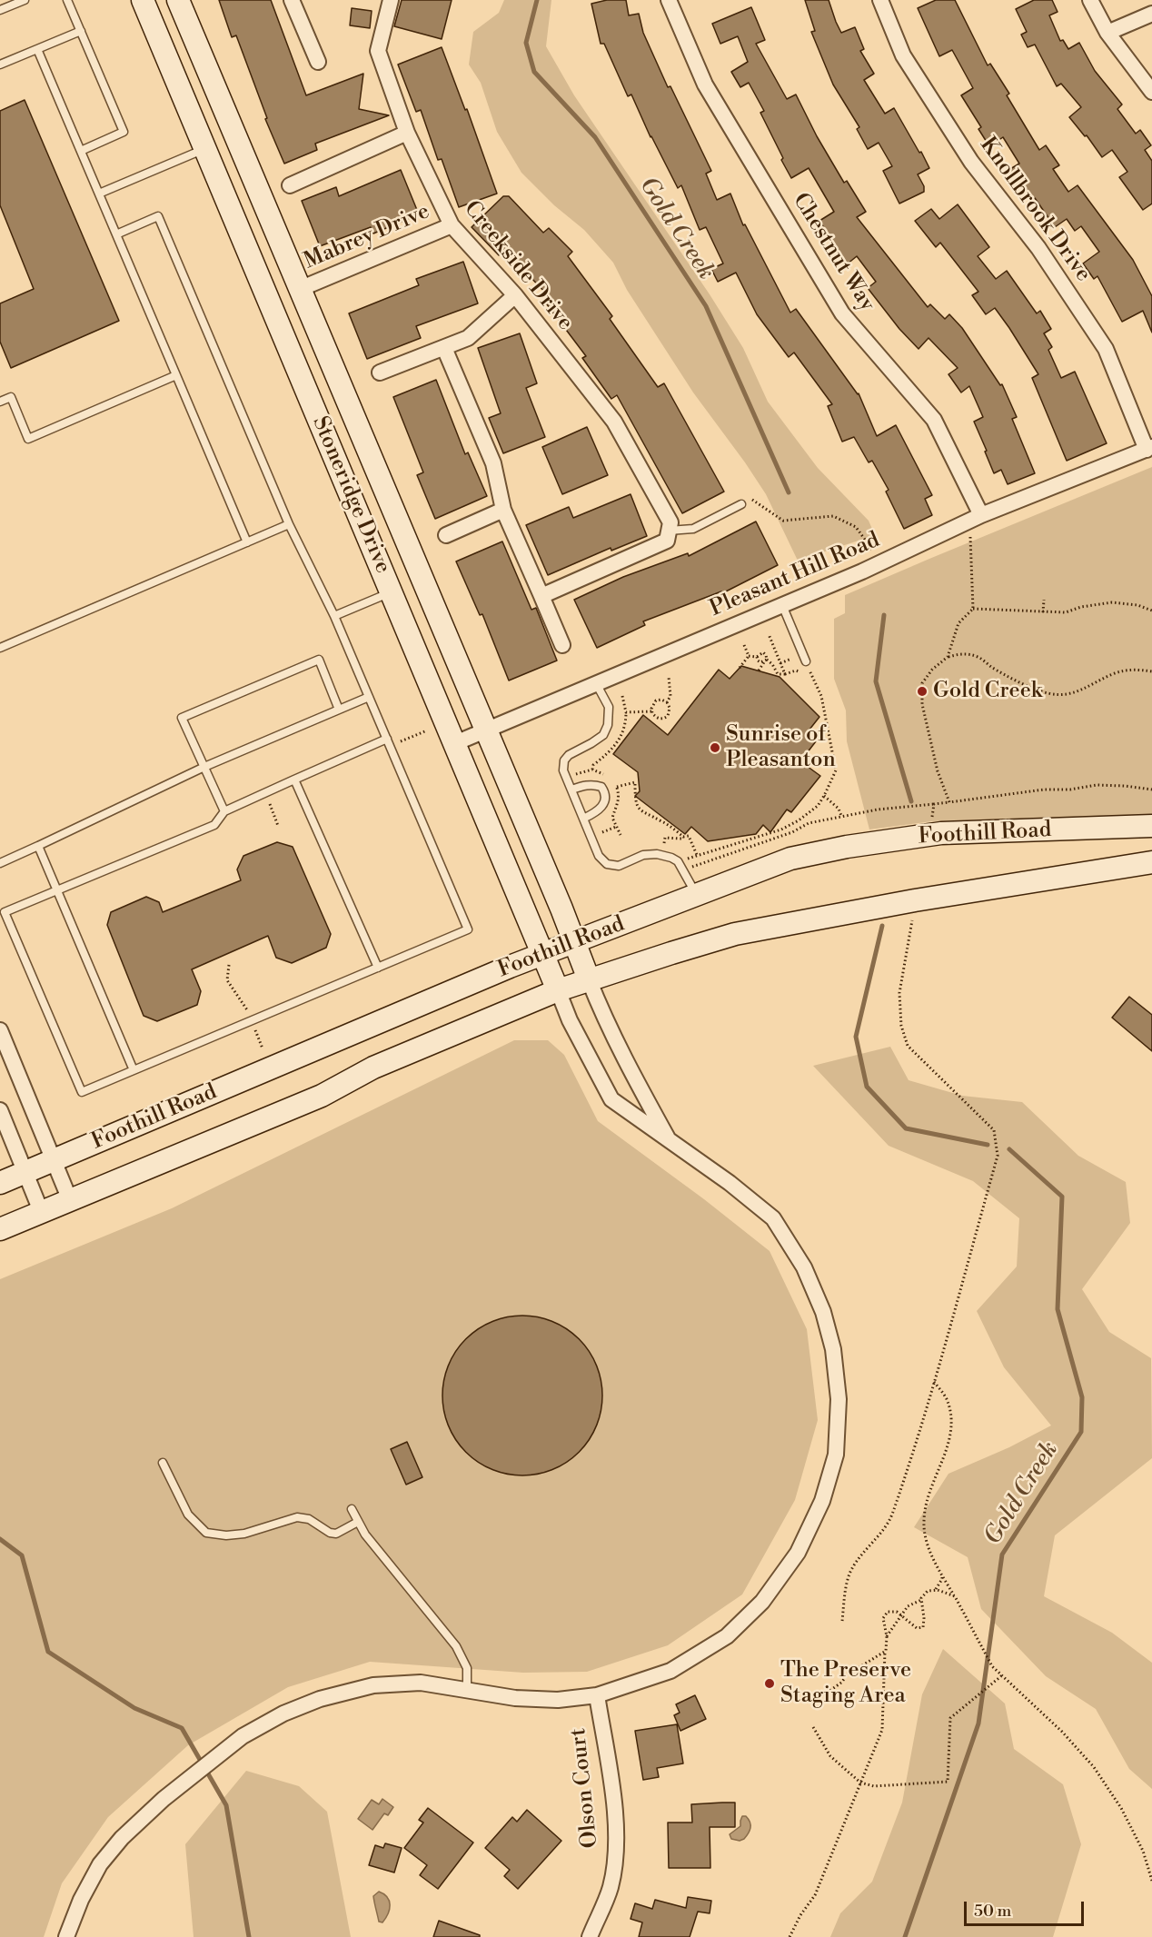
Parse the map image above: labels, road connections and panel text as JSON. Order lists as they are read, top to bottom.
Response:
{
  "streets": {
    "main road": ["Stoneridge Drive", "Foothill Road"],
    "street": [
      "Knollbrook Drive",
      "Mabrey Drive",
      "Chestnut Way",
      "Creekside Drive",
      "Pleasant Hill Road",
      "Olson Court"
    ]
  },
  "crossings": [
    ["Knollbrook Drive", "Pleasant Hill Road"],
    ["Mabrey Drive", "Creekside Drive"],
    ["Mabrey Drive", "Stoneridge Drive"],
    ["Chestnut Way", "Pleasant Hill Road"],
    ["Stoneridge Drive", "Pleasant Hill Road"],
    ["Stoneridge Drive", "Foothill Road"]
  ],
  "water": ["Gold Creek"],
  "places": ["Gold Creek", "Sunrise of Pleasanton", "The Preserve Staging Area"],
  "scale_bar": "50 m"
}
